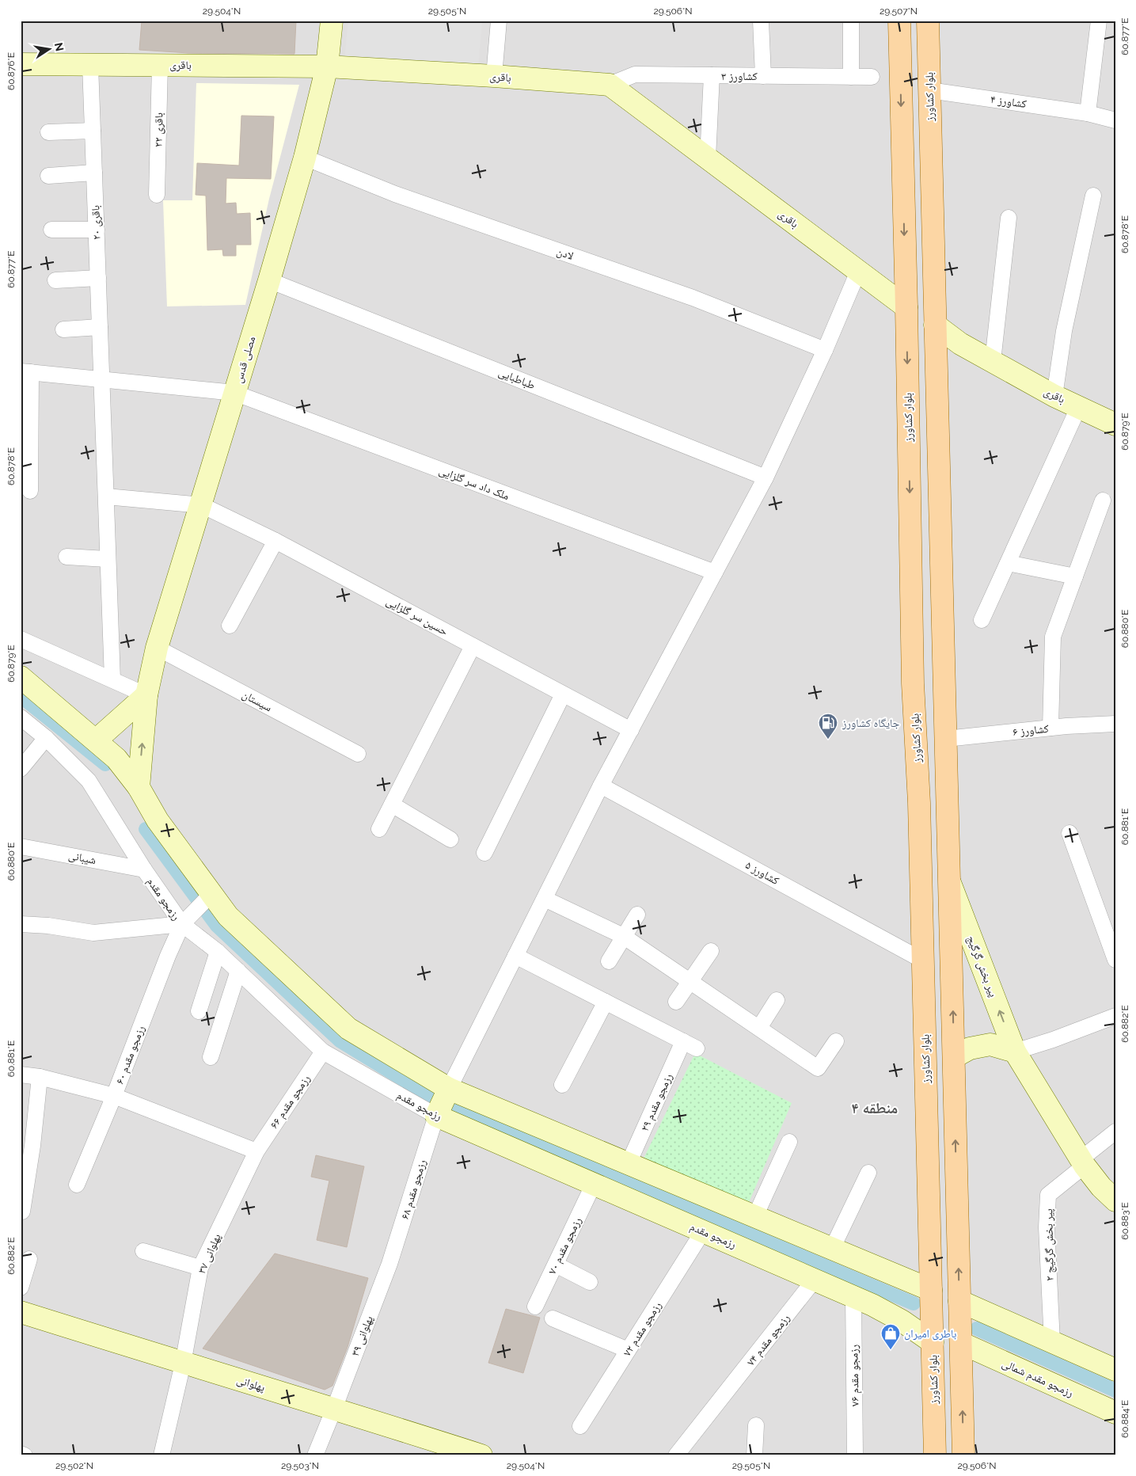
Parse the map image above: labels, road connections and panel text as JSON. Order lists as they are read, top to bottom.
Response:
{
  "streets": {
    "main road": ["بلوار کشاورز"],
    "street": [
      "باقری",
      "کشاورز ۳",
      "کشاورز ۴",
      "باقری ۲۲",
      "باقری ۲۰",
      "لادن",
      "مصلی قدس",
      "طباطبایی",
      "ملک داد سر گلزایی",
      "حسین سر گلزایی",
      "سیستان",
      "کشاورز ۶",
      "شیبانی",
      "کشاورز ۵",
      "رزمجو مقدم",
      "پیر بخش گرگیج",
      "رزمجو مقدم ۶۰",
      "رزمجو مقدم ۶۶",
      "رزمجو مقدم ۲۹",
      "رزمجو مقدم ۶۸",
      "پیر بخش گرگیج ۲",
      "رزمجو مقدم ۷۰",
      "پهلوانی ۳۷",
      "رزمجو مقدم ۷۲",
      "پهلوانی ۳۹",
      "رزمجو مقدم ۷۴",
      "رزمجو مقدم ۷۶",
      "رزمجو مقدم شمالی",
      "پهلوانی"
    ]
  },
  "crossings": [
    ["باقری", "کشاورز ۳"],
    ["باقری", "بلوار کشاورز"],
    ["باقری", "باقری ۲۲"],
    ["باقری", "باقری ۲۰"],
    ["باقری", "مصلی قدس"],
    ["بلوار کشاورز", "کشاورز ۴"],
    ["بلوار کشاورز", "کشاورز ۶"],
    ["بلوار کشاورز", "کشاورز ۵"],
    ["بلوار کشاورز", "رزمجو مقدم"],
    ["بلوار کشاورز", "پیر بخش گرگیج"],
    ["بلوار کشاورز", "رزمجو مقدم شمالی"],
    ["باقری ۲۰", "ملک داد سر گلزایی"],
    ["لادن", "مصلی قدس"],
    ["مصلی قدس", "طباطبایی"],
    ["مصلی قدس", "ملک داد سر گلزایی"],
    ["مصلی قدس", "حسین سر گلزایی"],
    ["مصلی قدس", "سیستان"],
    ["شیبانی", "رزمجو مقدم"],
    ["رزمجو مقدم", "رزمجو مقدم ۶۰"],
    ["رزمجو مقدم", "رزمجو مقدم ۶۶"],
    ["رزمجو مقدم", "رزمجو مقدم ۶۸"],
    ["رزمجو مقدم", "رزمجو مقدم ۷۰"],
    ["رزمجو مقدم", "رزمجو مقدم ۷۲"],
    ["رزمجو مقدم", "رزمجو مقدم ۷۴"],
    ["رزمجو مقدم", "رزمجو مقدم ۷۶"],
    ["پیر بخش گرگیج", "پیر بخش گرگیج ۲"],
    ["رزمجو مقدم ۶۶", "پهلوانی ۳۷"],
    ["رزمجو مقدم ۶۸", "پهلوانی ۳۹"],
    ["پهلوانی ۳۷", "پهلوانی"],
    ["پهلوانی ۳۹", "پهلوانی"]
  ],
  "districts": ["منطقه ۴"],
  "places": {
    "fuel station": ["جایگاه کشاورز"],
    "shop": ["باطری امیران"]
  },
  "north": "right",
  "coordinates": [
    "29.504°N",
    "29.505°N",
    "29.506°N",
    "29.507°N",
    "60.877°E",
    "60.876°E",
    "60.878°E",
    "60.879°E",
    "60.880°E",
    "60.881°E",
    "60.882°E",
    "60.883°E",
    "60.884°E",
    "29.502°N",
    "29.503°N"
  ]
}
